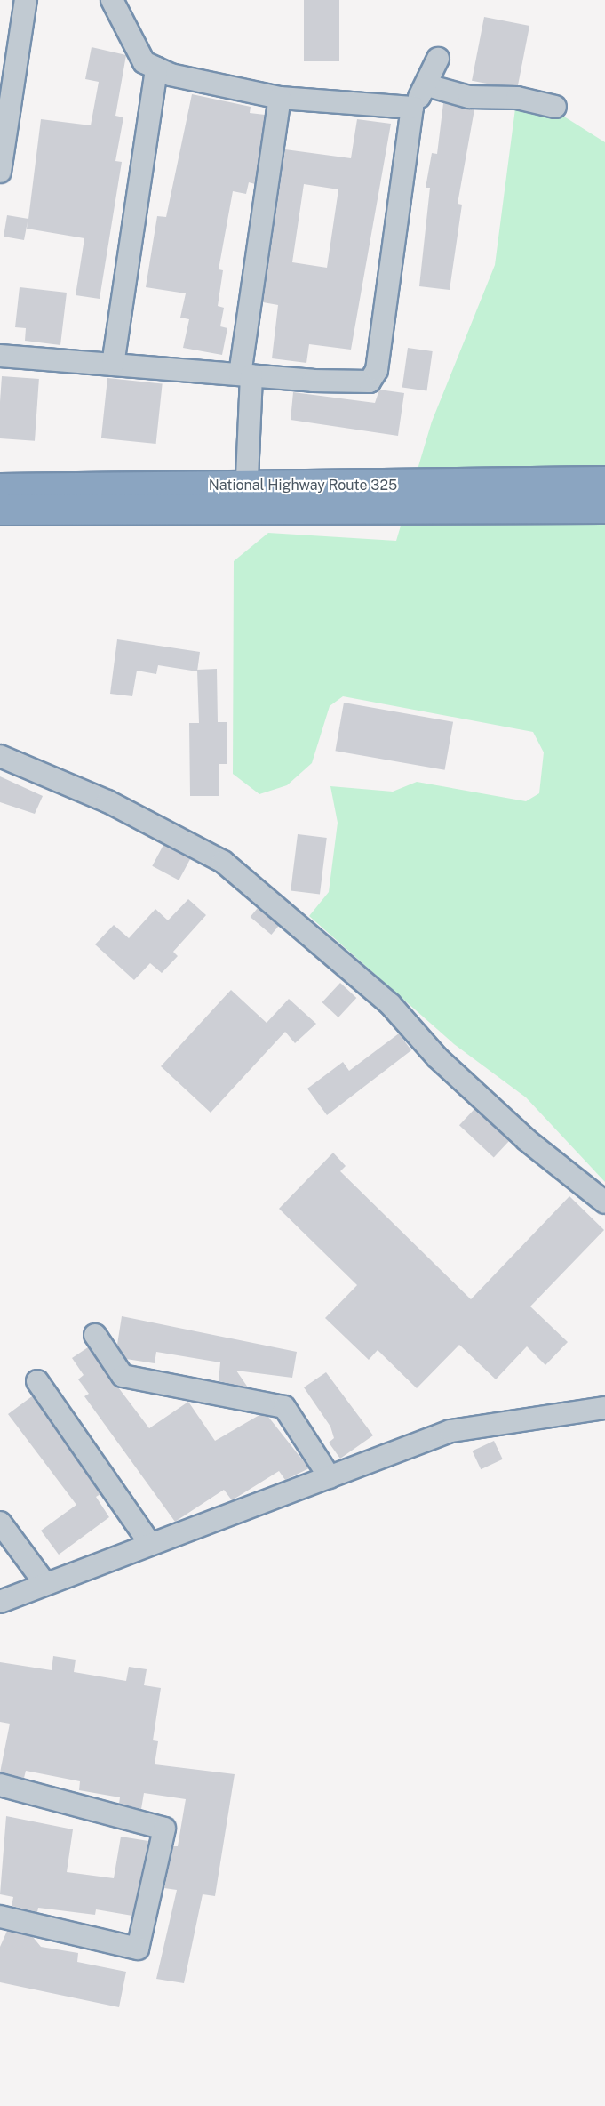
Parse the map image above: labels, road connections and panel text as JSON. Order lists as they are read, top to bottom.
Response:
{
  "streets": {
    "highway": ["National Highway Route 325"]
  }
}
